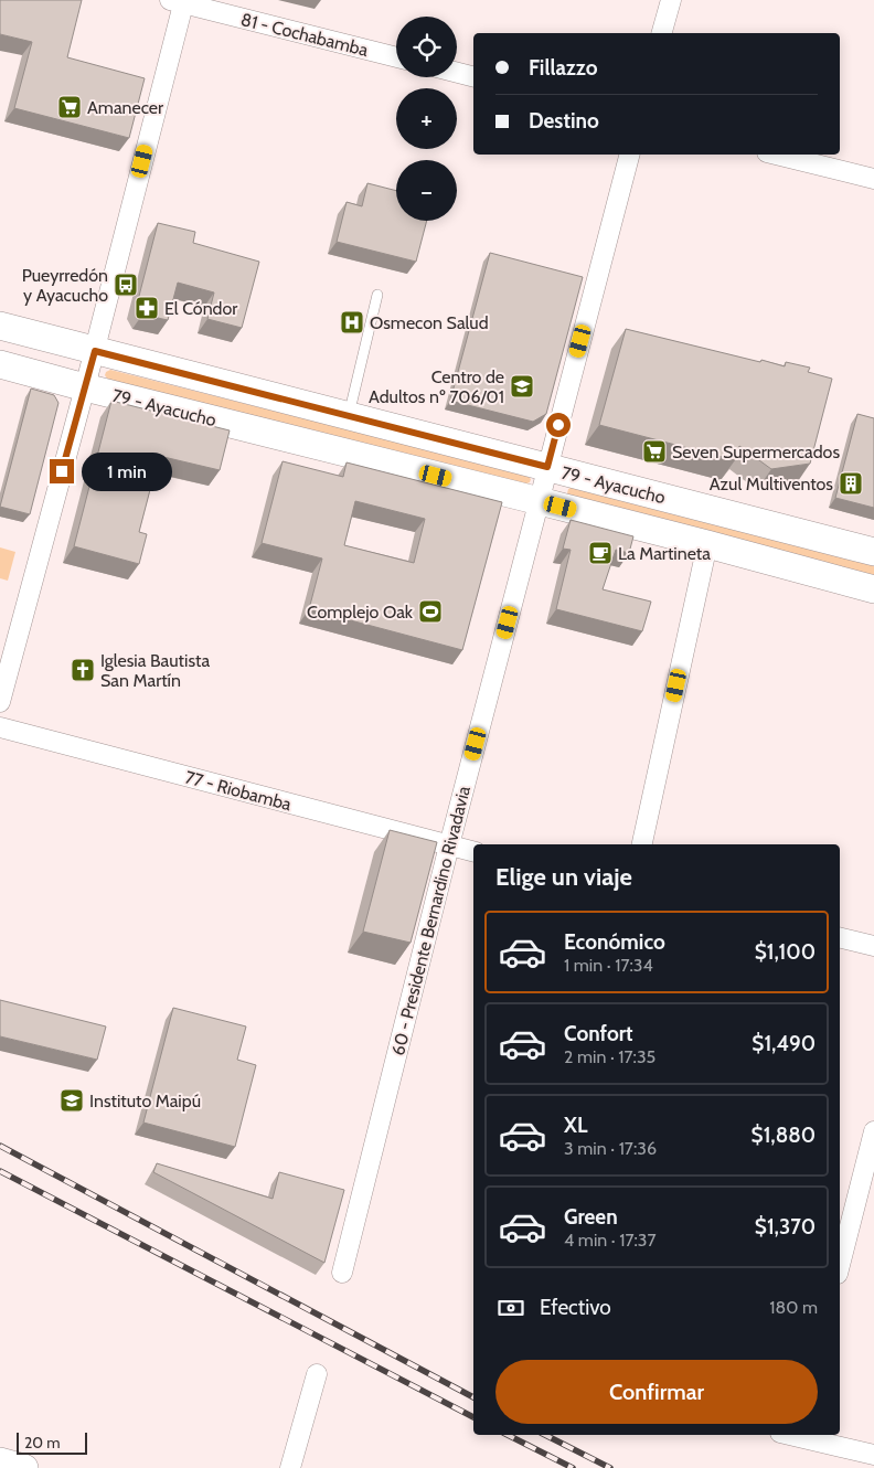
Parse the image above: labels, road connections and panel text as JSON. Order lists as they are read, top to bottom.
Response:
{
  "streets": {
    "main road": ["79 - Ayacucho"],
    "street": ["81 - Cochabamba", "77 - Riobamba", "60 - Presidente Bernardino Rivadavia"]
  },
  "crossings": [
    ["79 - Ayacucho", "60 - Presidente Bernardino Rivadavia"],
    ["77 - Riobamba", "60 - Presidente Bernardino Rivadavia"]
  ],
  "places": {
    "supermarket": ["Amanecer", "Seven Supermercados"],
    "bus stop": ["Pueyrredón y Ayacucho"],
    "pharmacy": ["El Cóndor"],
    "hospital": ["Osmecon Salud"],
    "school or university": ["Centro de Adultos nº 706/01", "Instituto Maipú"],
    "building": ["Azul Multiventos"],
    "cafe": ["La Martineta"],
    "sports": ["Complejo Oak"],
    "church": ["Iglesia Bautista San Martín"]
  },
  "scale_bar": "20 m",
  "page": {
    "map_buttons": ["+", "−"],
    "banner": ["Fillazzo", "Destino"],
    "bubble": "1 min",
    "heading": "Elige un viaje",
    "list": [
      {
        "name": "Económico",
        "note": "1 min · 17:34",
        "value": "$1,100"
      },
      {
        "name": "Confort",
        "note": "2 min · 17:35",
        "value": "$1,490"
      },
      {
        "name": "XL",
        "note": "3 min · 17:36",
        "value": "$1,880"
      },
      {
        "name": "Green",
        "note": "4 min · 17:37",
        "value": "$1,370"
      }
    ],
    "pay": ["Efectivo", "180 m"],
    "buttons": "Confirmar",
    "scale": "20 m"
  }
}
